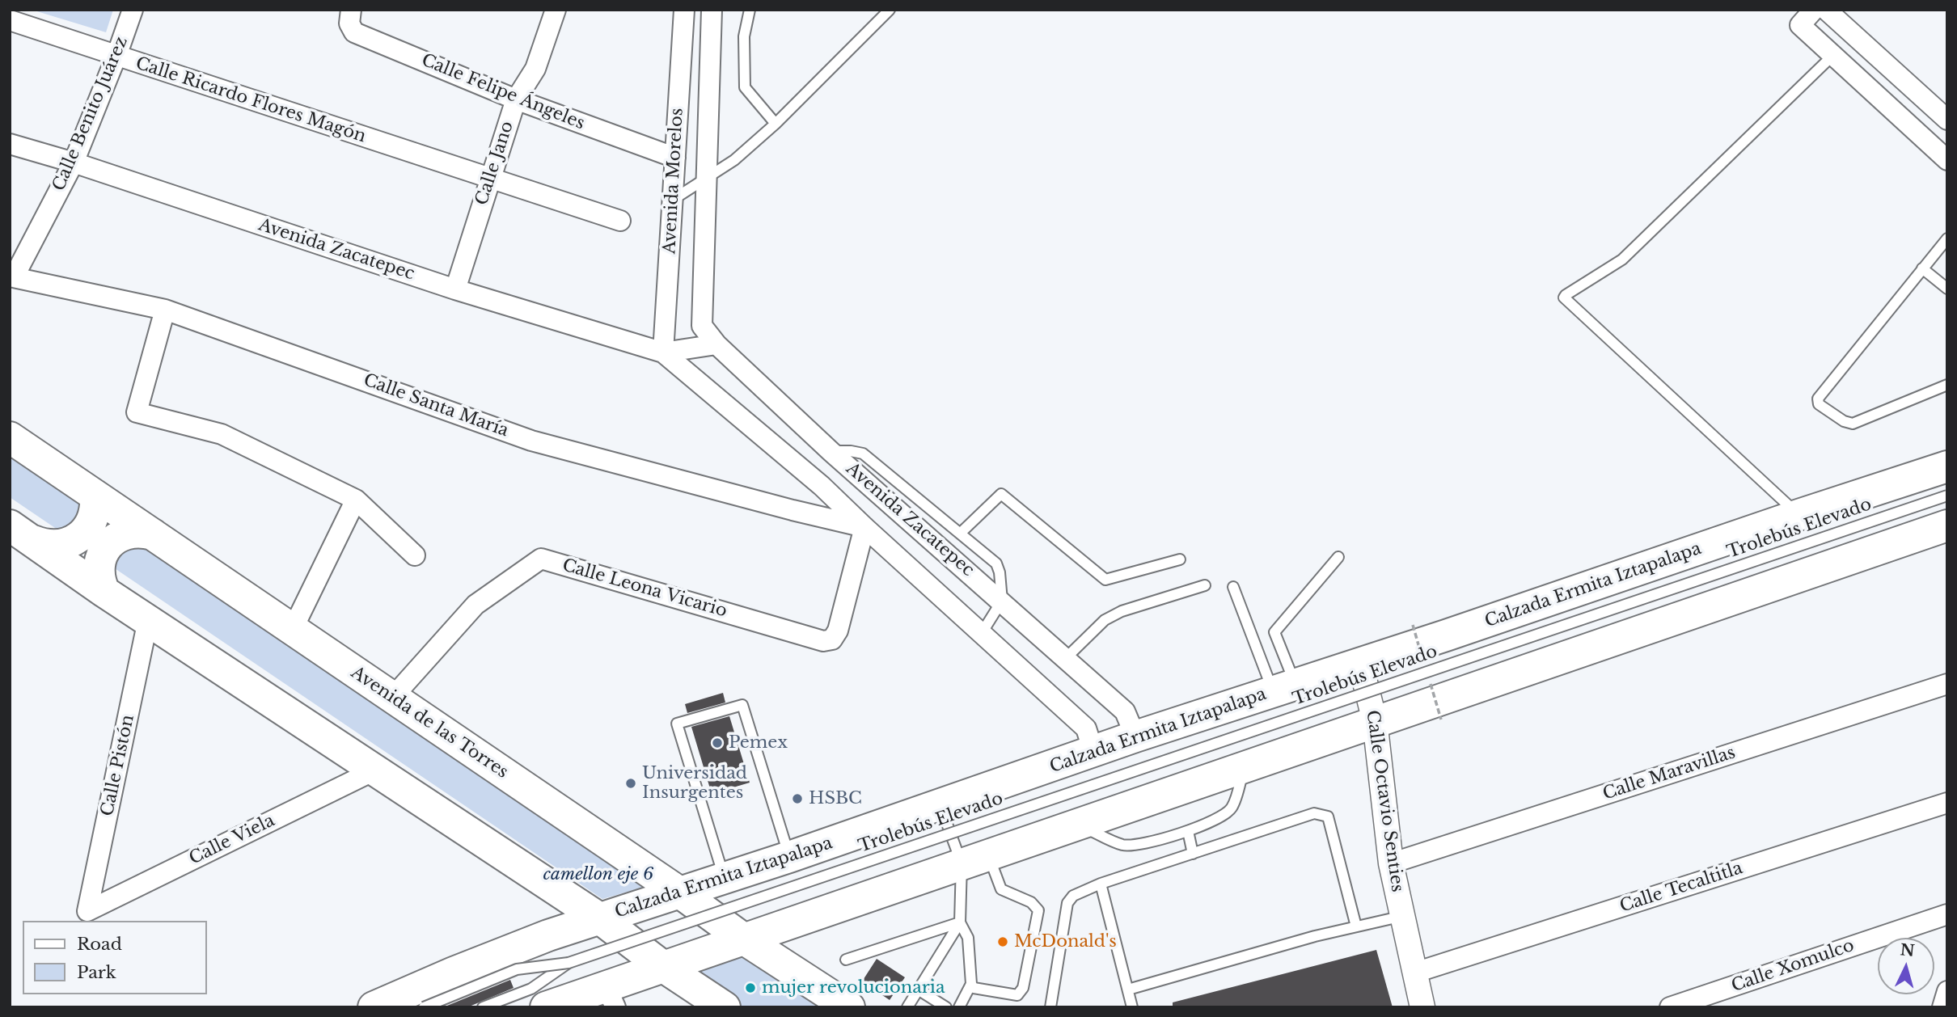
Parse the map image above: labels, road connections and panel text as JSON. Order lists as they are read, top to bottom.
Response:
{
  "streets": {
    "main road": ["Calzada Ermita Iztapalapa", "Avenida de las Torres"],
    "street": [
      "Calle Felipe Ángeles",
      "Calle Ricardo Flores Magón",
      "Calle Benito Juárez",
      "Calle Jano",
      "Avenida Morelos",
      "Avenida Zacatepec",
      "Calle Santa María",
      "Calle Leona Vicario",
      "Calle Pistón",
      "Calle Maravillas",
      "Calle Octavio Senties",
      "Calle Viela",
      "Calle Tecaltitla",
      "Calle Xomulco"
    ],
    "lane": ["Trolebús Elevado"]
  },
  "crossings": [
    ["Calle Felipe Ángeles", "Calle Jano"],
    ["Calle Felipe Ángeles", "Avenida Morelos"],
    ["Calle Ricardo Flores Magón", "Calle Benito Juárez"],
    ["Calle Ricardo Flores Magón", "Calle Jano"],
    ["Calle Benito Juárez", "Avenida Zacatepec"],
    ["Calle Benito Juárez", "Calle Santa María"],
    ["Calle Jano", "Avenida Zacatepec"],
    ["Avenida Morelos", "Avenida Zacatepec"],
    ["Avenida Zacatepec", "Calle Santa María"],
    ["Avenida Zacatepec", "Calzada Ermita Iztapalapa"],
    ["Avenida Zacatepec", "Calle Leona Vicario"],
    ["Calle Santa María", "Calle Leona Vicario"],
    ["Calzada Ermita Iztapalapa", "Avenida de las Torres"],
    ["Calzada Ermita Iztapalapa", "Calle Octavio Senties"],
    ["Calle Leona Vicario", "Avenida de las Torres"],
    ["Calle Pistón", "Calle Viela"],
    ["Calle Maravillas", "Calle Octavio Senties"],
    ["Calle Octavio Senties", "Calle Tecaltitla"]
  ],
  "parks": ["camellon eje 6"],
  "places": [
    "Pemex",
    "Universidad Insurgentes",
    "HSBC",
    "McDonald's",
    "mujer revolucionaria"
  ],
  "legend": ["Road", "Park"],
  "north": "top"
}
